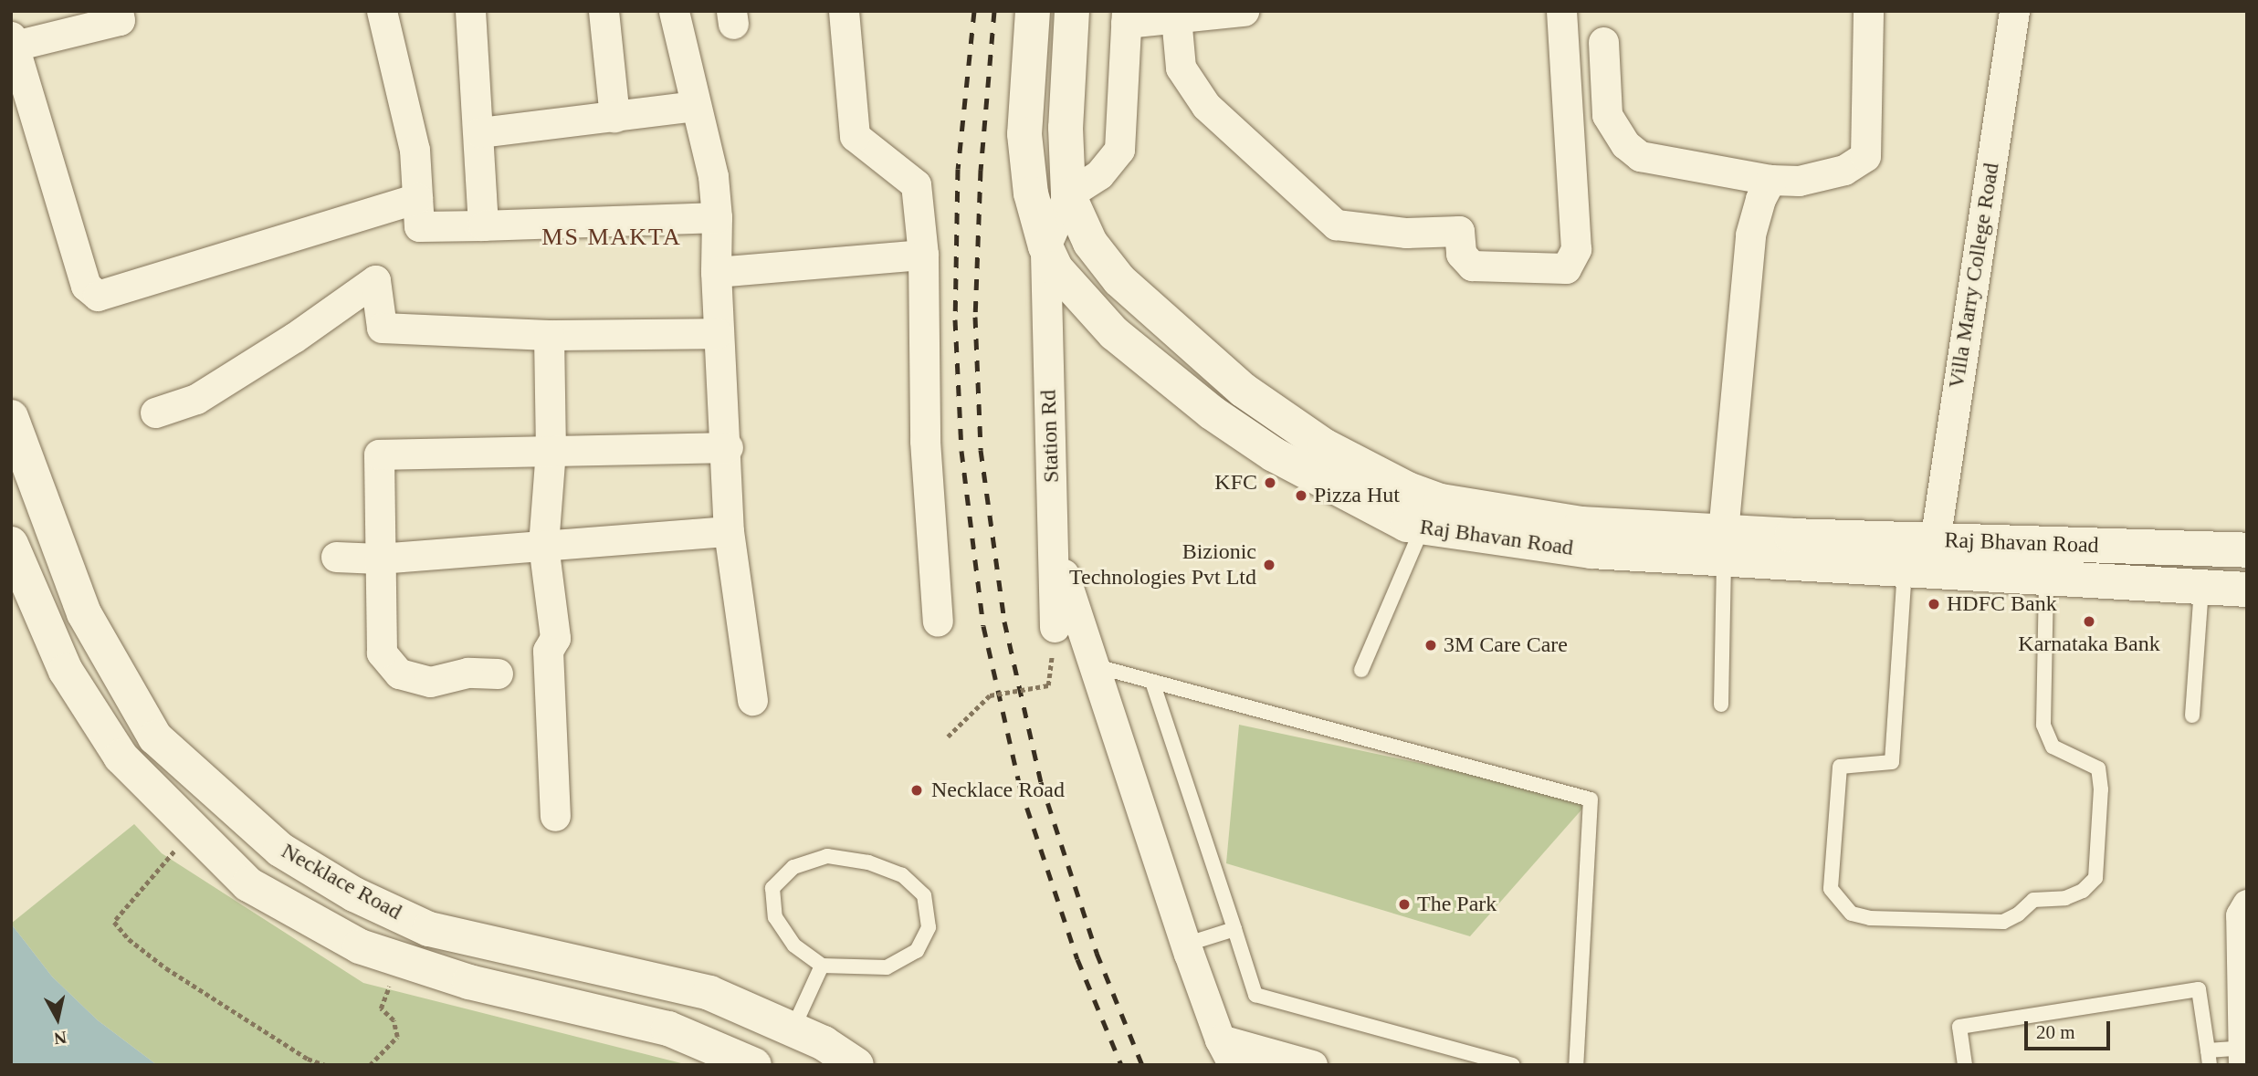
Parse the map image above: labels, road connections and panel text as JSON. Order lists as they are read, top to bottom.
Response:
{
  "streets": {
    "main road": ["Raj Bhavan Road", "Necklace Road"],
    "street": ["Villa Marry College Road", "Station Rd"]
  },
  "crossings": [
    ["Villa Marry College Road", "Raj Bhavan Road"],
    ["Station Rd", "Raj Bhavan Road"]
  ],
  "districts": ["MS MAKTA"],
  "places": [
    "KFC",
    "Pizza Hut",
    "Bizionic Technologies Pvt Ltd",
    "HDFC Bank",
    "Karnataka Bank",
    "3M Care Care",
    "Necklace Road",
    "The Park"
  ],
  "scale_bar": "20 m",
  "north": "bottom"
}
